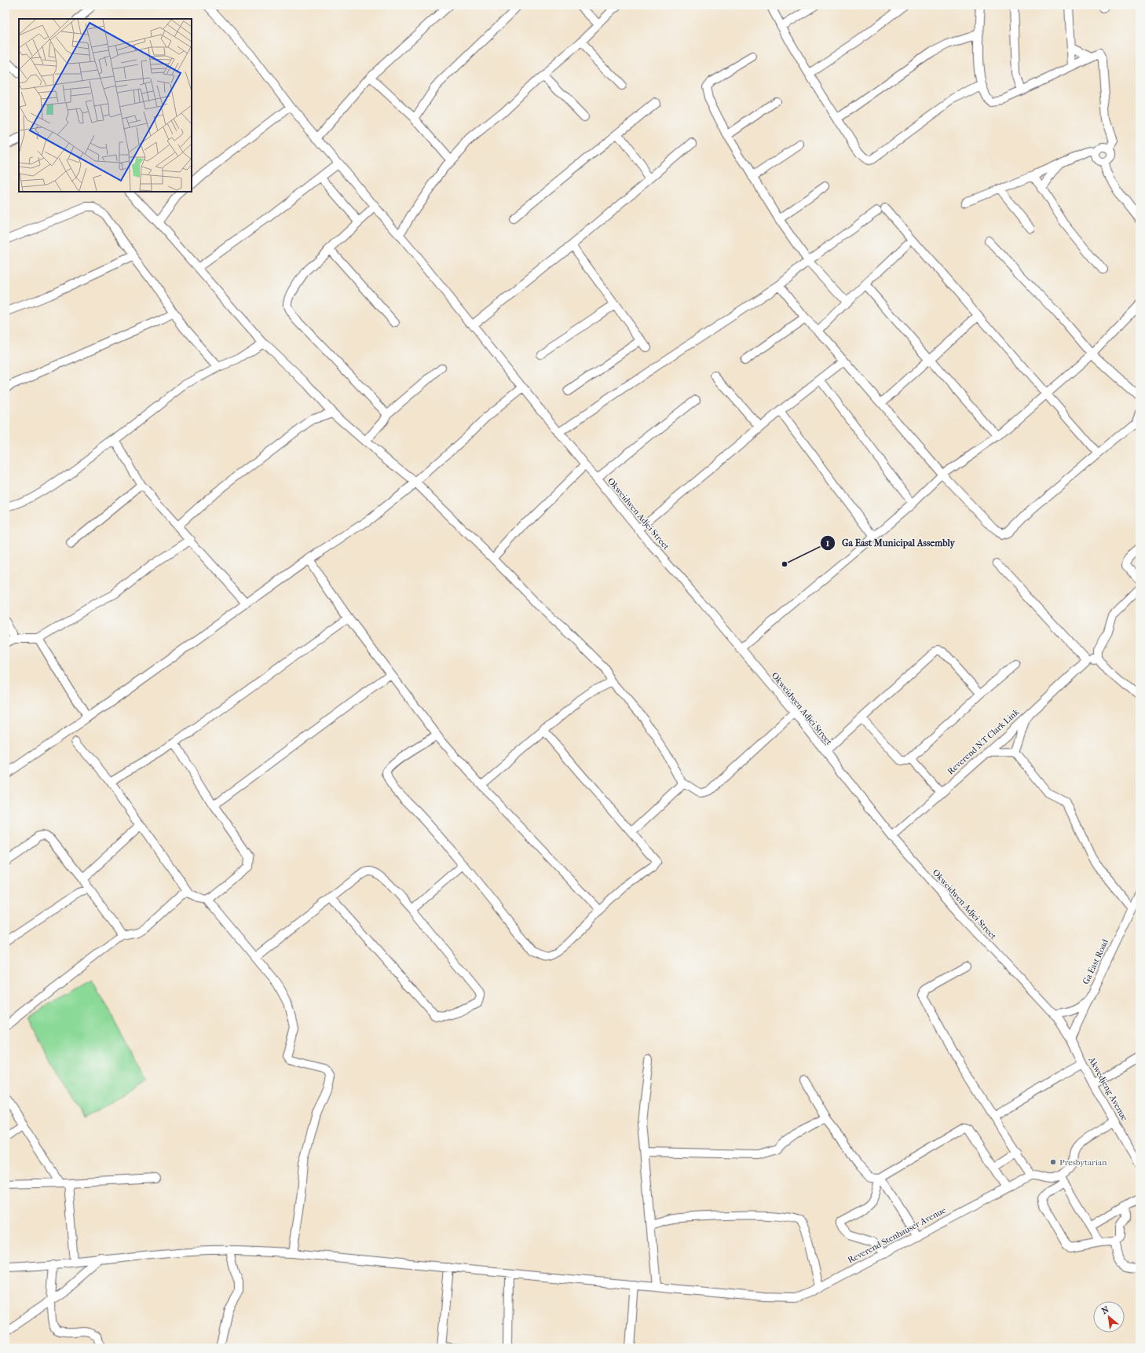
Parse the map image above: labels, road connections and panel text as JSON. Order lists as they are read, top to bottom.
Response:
{
  "streets": {
    "street": [
      "Okweidwen Adjei Street",
      "Reverend N.T Clark Link",
      "Ga East Road",
      "Akwedjeng Avenue",
      "Reverend Stenhauser Avenue"
    ]
  },
  "crossings": [
    ["Okweidwen Adjei Street", "Reverend N.T Clark Link"],
    ["Okweidwen Adjei Street", "Ga East Road"],
    ["Okweidwen Adjei Street", "Akwedjeng Avenue"],
    ["Ga East Road", "Akwedjeng Avenue"]
  ],
  "places": ["Ga East Municipal Assembly", "Presbytarian"],
  "north": "top left"
}
